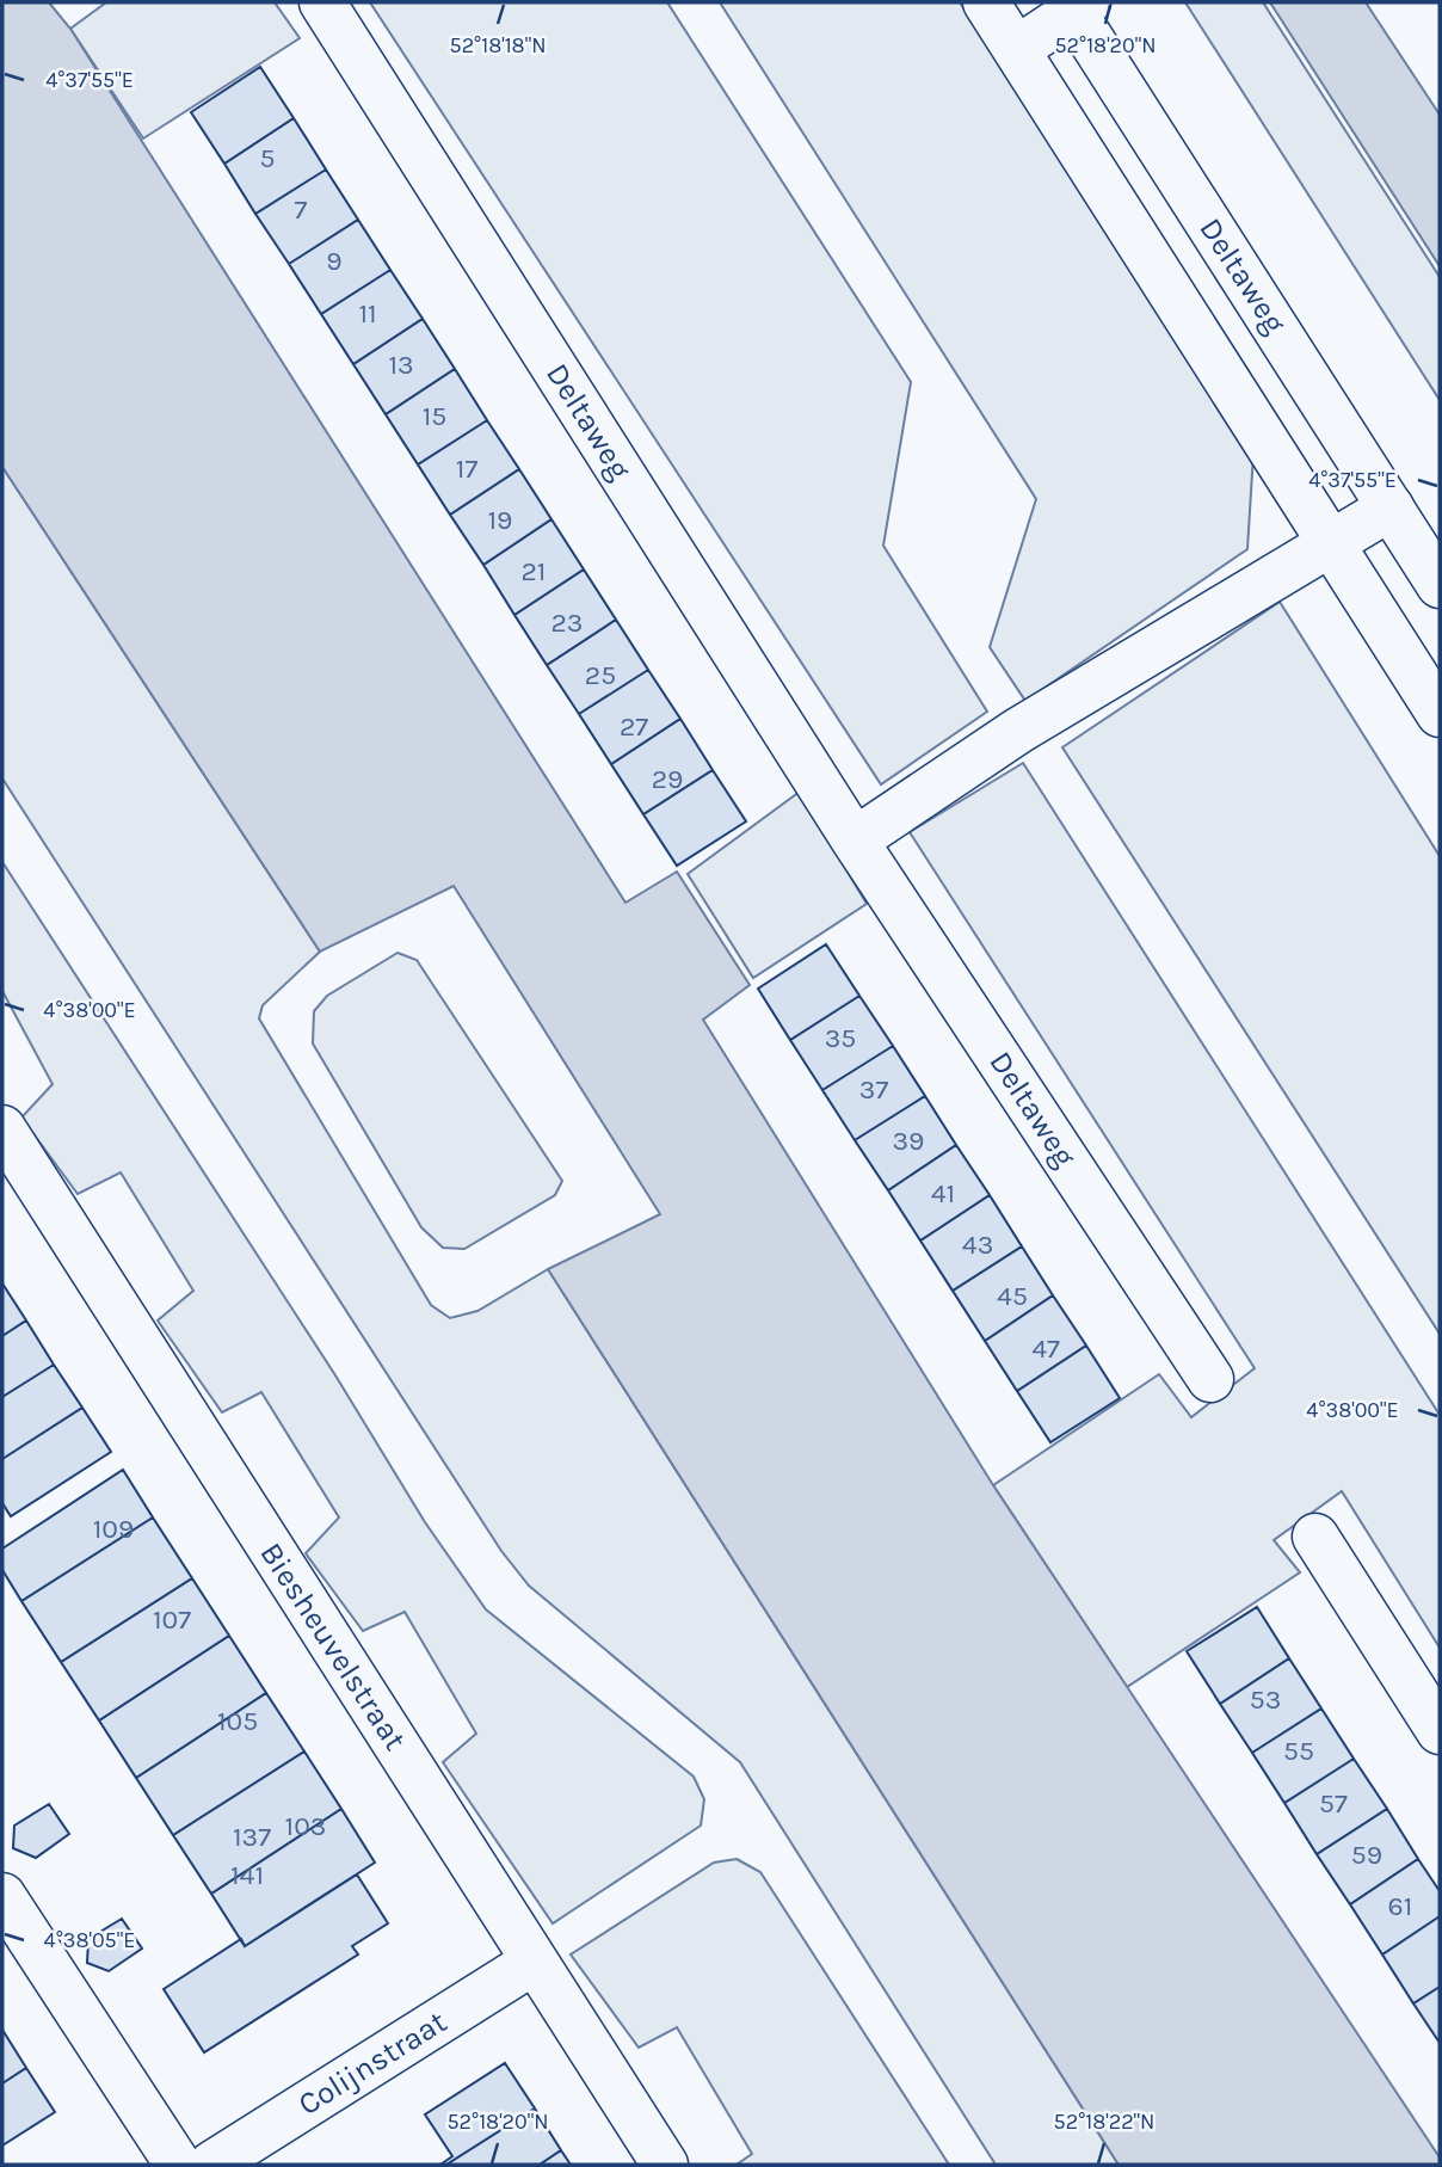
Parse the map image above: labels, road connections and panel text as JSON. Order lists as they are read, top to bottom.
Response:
{
  "streets": {
    "street": ["Deltaweg", "Biesheuvelstraat", "Colijnstraat"]
  },
  "crossings": [
    ["Biesheuvelstraat", "Colijnstraat"]
  ],
  "house_numbers": [
    "5",
    "7",
    "9",
    "11",
    "13",
    "15",
    "17",
    "19",
    "21",
    "23",
    "25",
    "27",
    "29",
    "35",
    "37",
    "39",
    "41",
    "43",
    "45",
    "47",
    "109",
    "107",
    "53",
    "105",
    "55",
    "57",
    "103",
    "137",
    "59",
    "141",
    "61"
  ],
  "coordinates": [
    "52°18'18\"N",
    "52°18'20\"N",
    "4°37'55\"E",
    "4°38'00\"E",
    "4°38'05\"E",
    "52°18'22\"N"
  ]
}
